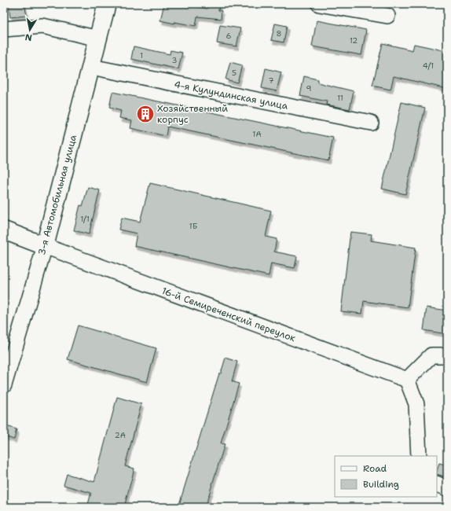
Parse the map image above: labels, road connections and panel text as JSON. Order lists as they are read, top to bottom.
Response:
{
  "streets": {
    "street": ["4-я Кулундинская улица", "3-я Автомобильная улица", "16-й Семиреченский переулок"]
  },
  "crossings": [
    ["4-я Кулундинская улица", "3-я Автомобильная улица"],
    ["3-я Автомобильная улица", "16-й Семиреченский переулок"]
  ],
  "places": {
    "building": ["Хозяйственный корпус"]
  },
  "house_numbers": [
    "8",
    "6",
    "12",
    "1",
    "3",
    "4/1",
    "5",
    "7",
    "9",
    "11",
    "1А",
    "1/1",
    "1Б",
    "2А"
  ],
  "legend": ["Road", "Building"],
  "north": "bottom"
}
